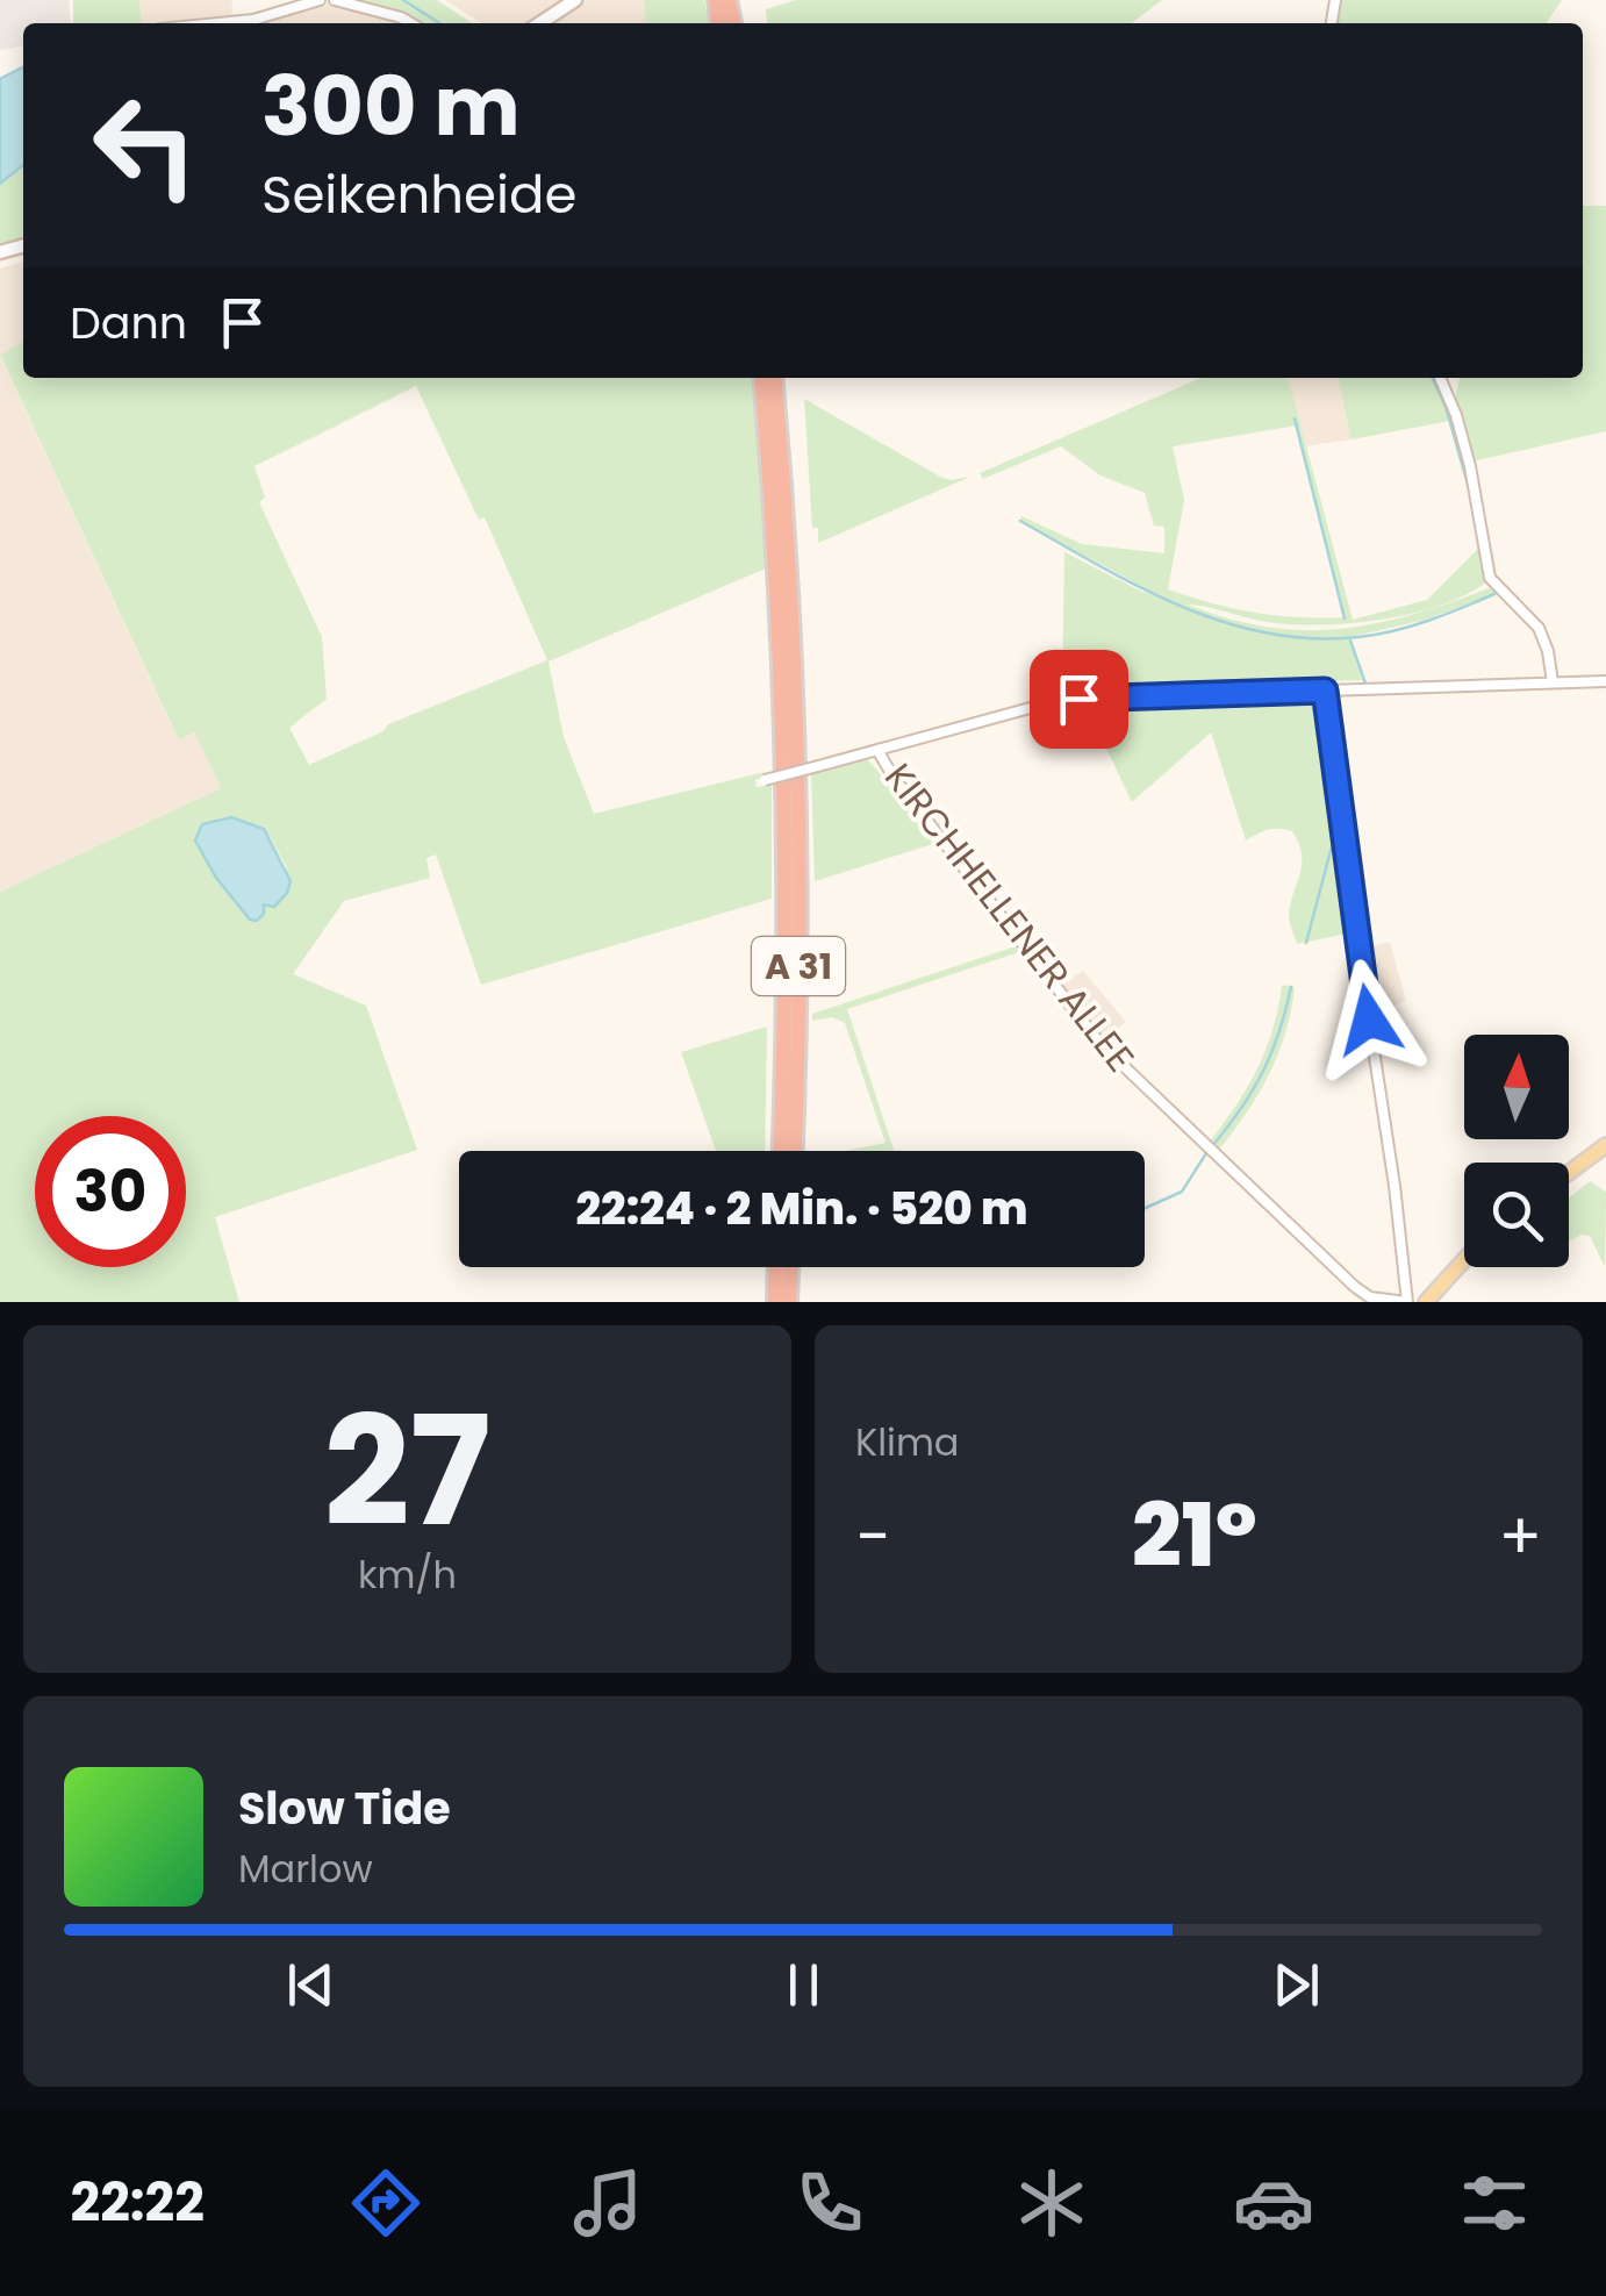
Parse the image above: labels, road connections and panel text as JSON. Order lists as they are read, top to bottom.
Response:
{
  "streets": {
    "highway": ["A 31"],
    "street": ["KIRCHHELLENER ALLEE"]
  },
  "north": "top",
  "page": {
    "turn": ["300 m", "Seikenheide"],
    "then": "Dann",
    "limit": "30",
    "trip": "22:24 · 2 Min. · 520 m",
    "tile": [
      ["27", "km/h"],
      "Klima"
    ],
    "heat": ["−", "21°", "+"],
    "song": ["Slow Tide", "Marlow"],
    "tabs": "22:22"
  }
}
